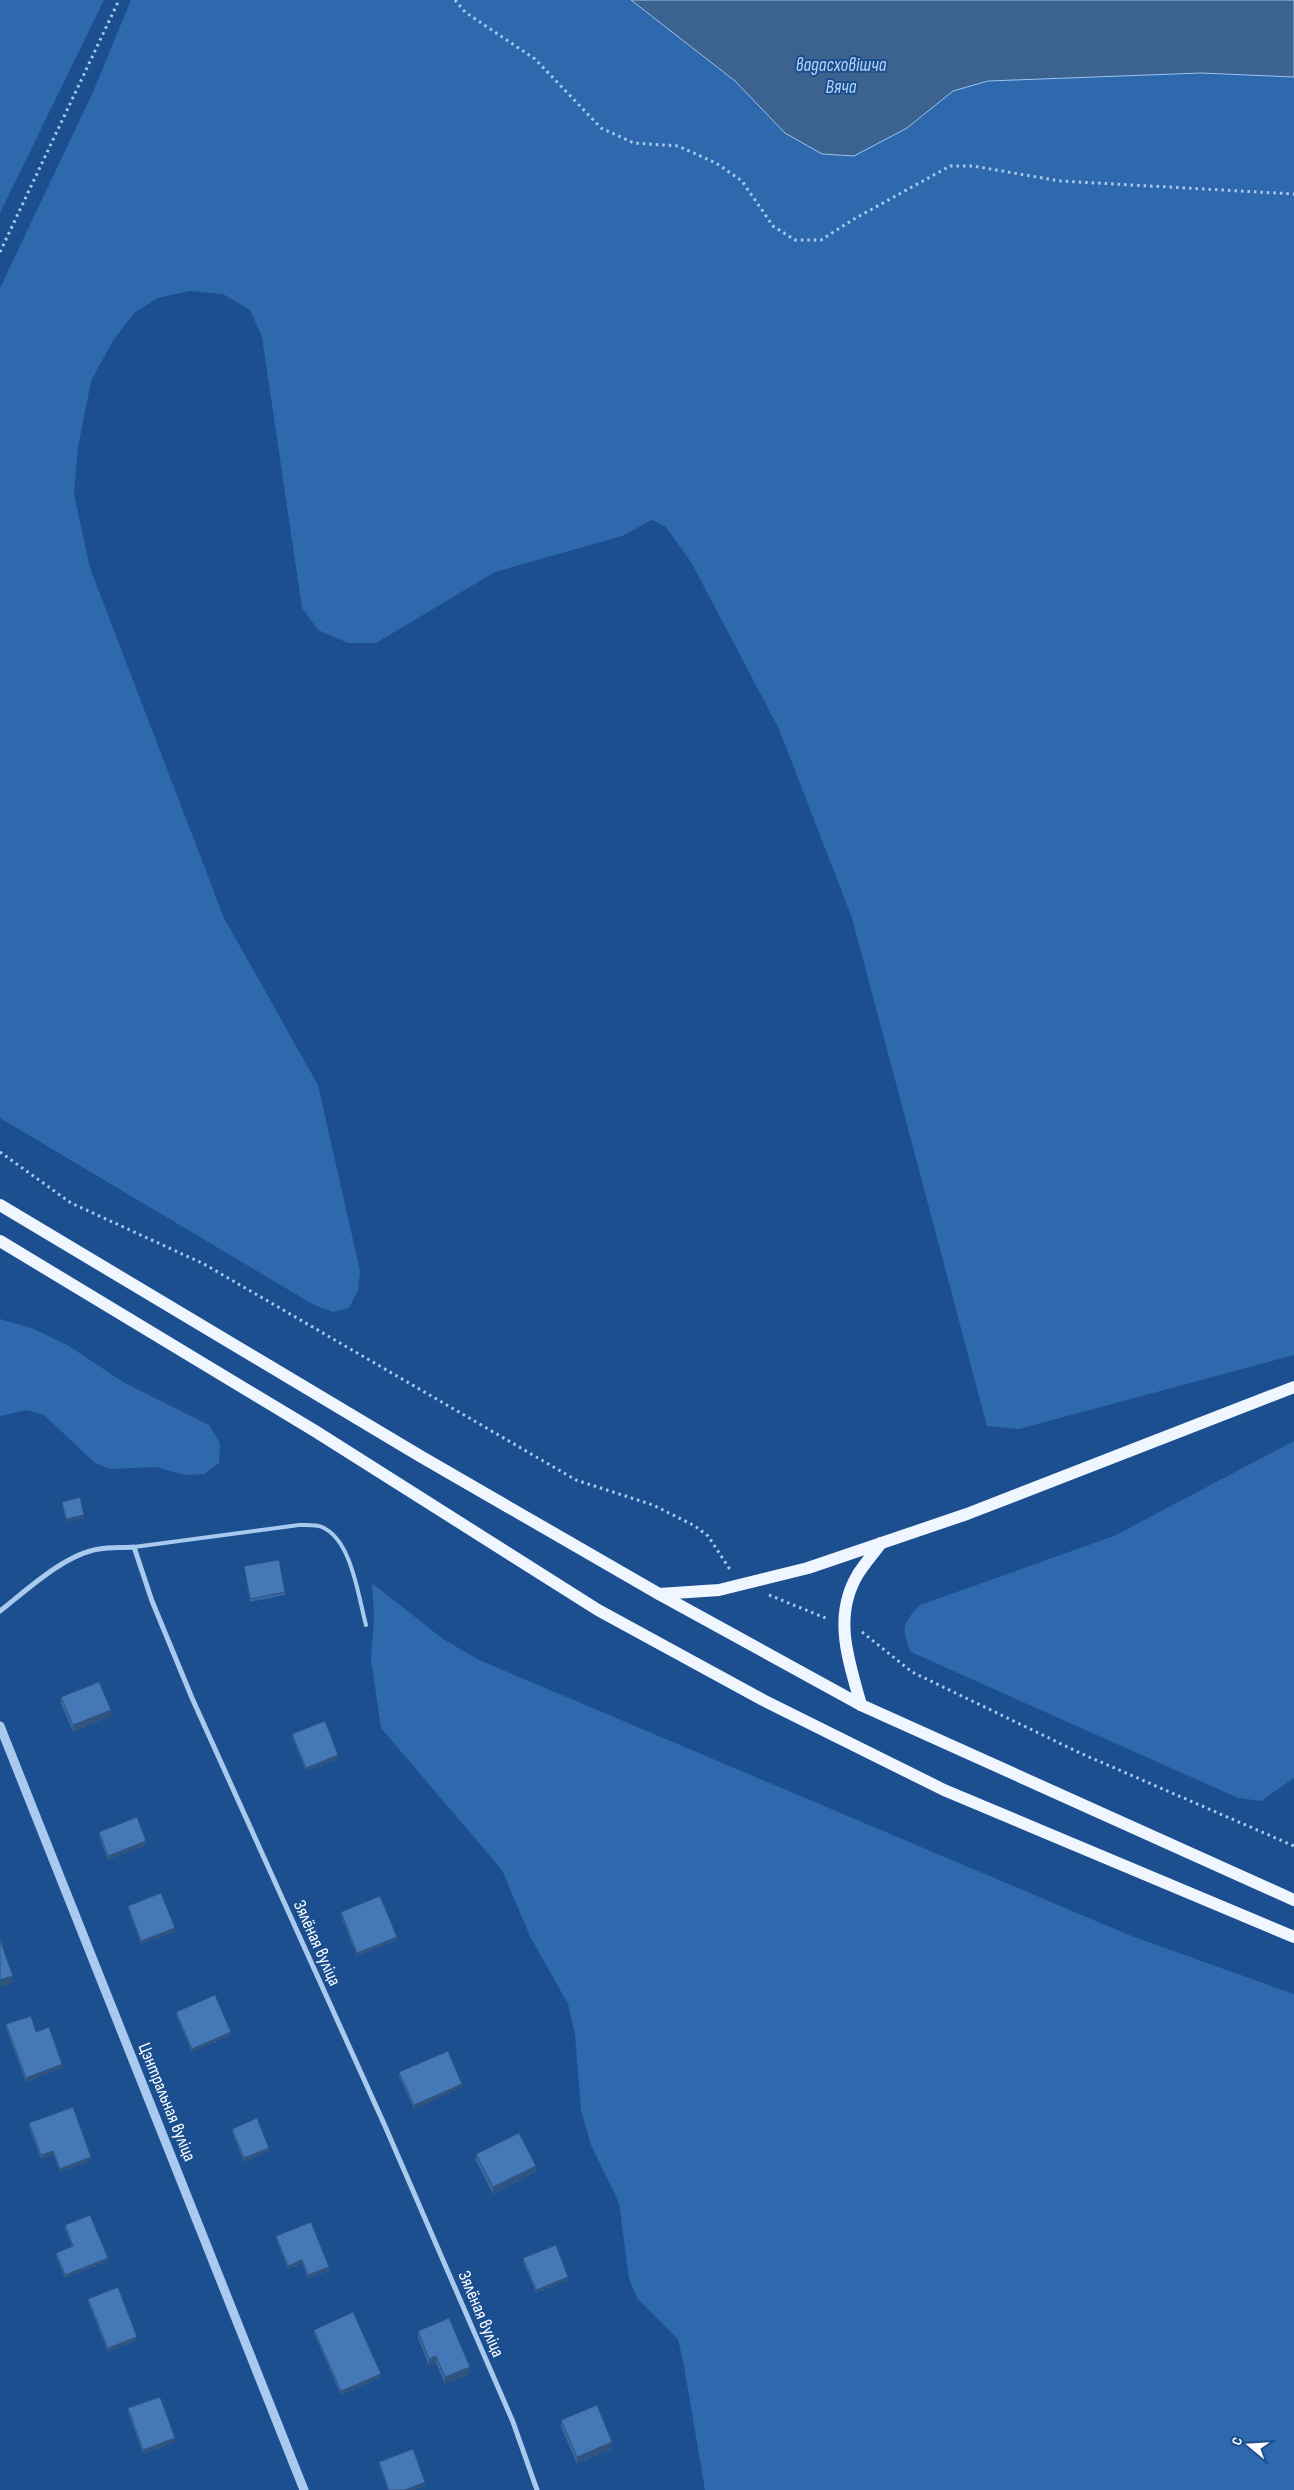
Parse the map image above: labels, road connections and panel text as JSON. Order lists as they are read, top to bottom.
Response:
{
  "streets": {
    "street": ["Зялёная вуліца", "Цэнтральная вуліца"]
  },
  "water": ["вадасховішча Вяча"],
  "north": "left"
}
